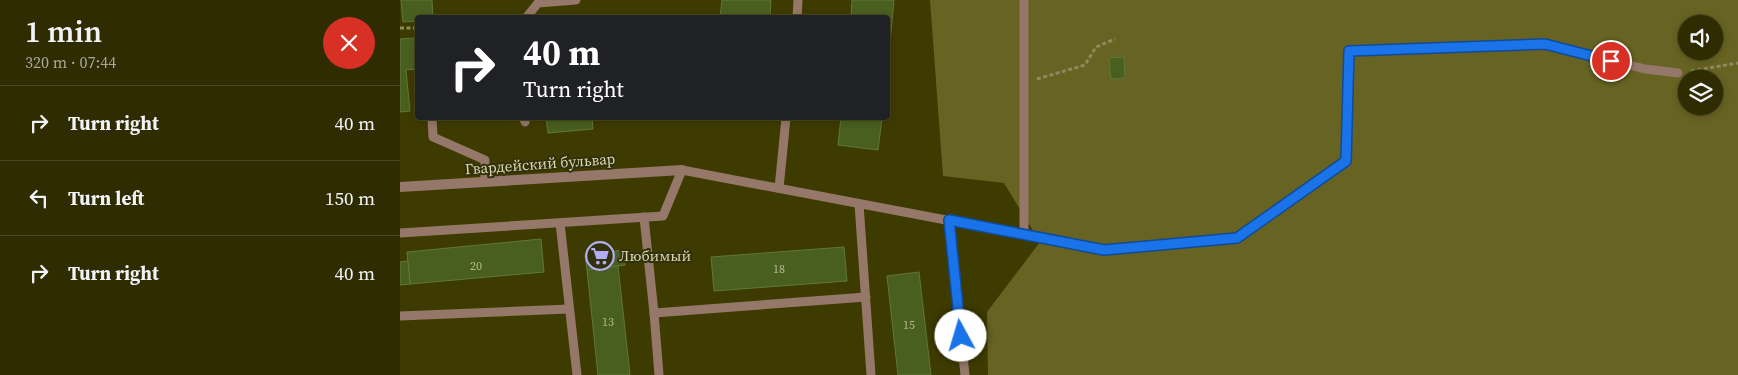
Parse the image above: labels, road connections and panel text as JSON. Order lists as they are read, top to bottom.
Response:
{
  "streets": {
    "street": ["Гвардейский бульвар"]
  },
  "places": {
    "supermarket": ["Любимый"]
  },
  "house_numbers": [
    "20",
    "18",
    "13",
    "15"
  ],
  "page": {
    "heading": ["1 min", "320 m · 07:44"],
    "turn": ["40 m", "Turn right"],
    "list": [
      {
        "name": "Turn right",
        "value": "40 m"
      },
      {
        "name": "Turn left",
        "value": "150 m"
      },
      {
        "name": "Turn right",
        "value": "40 m"
      }
    ]
  }
}
